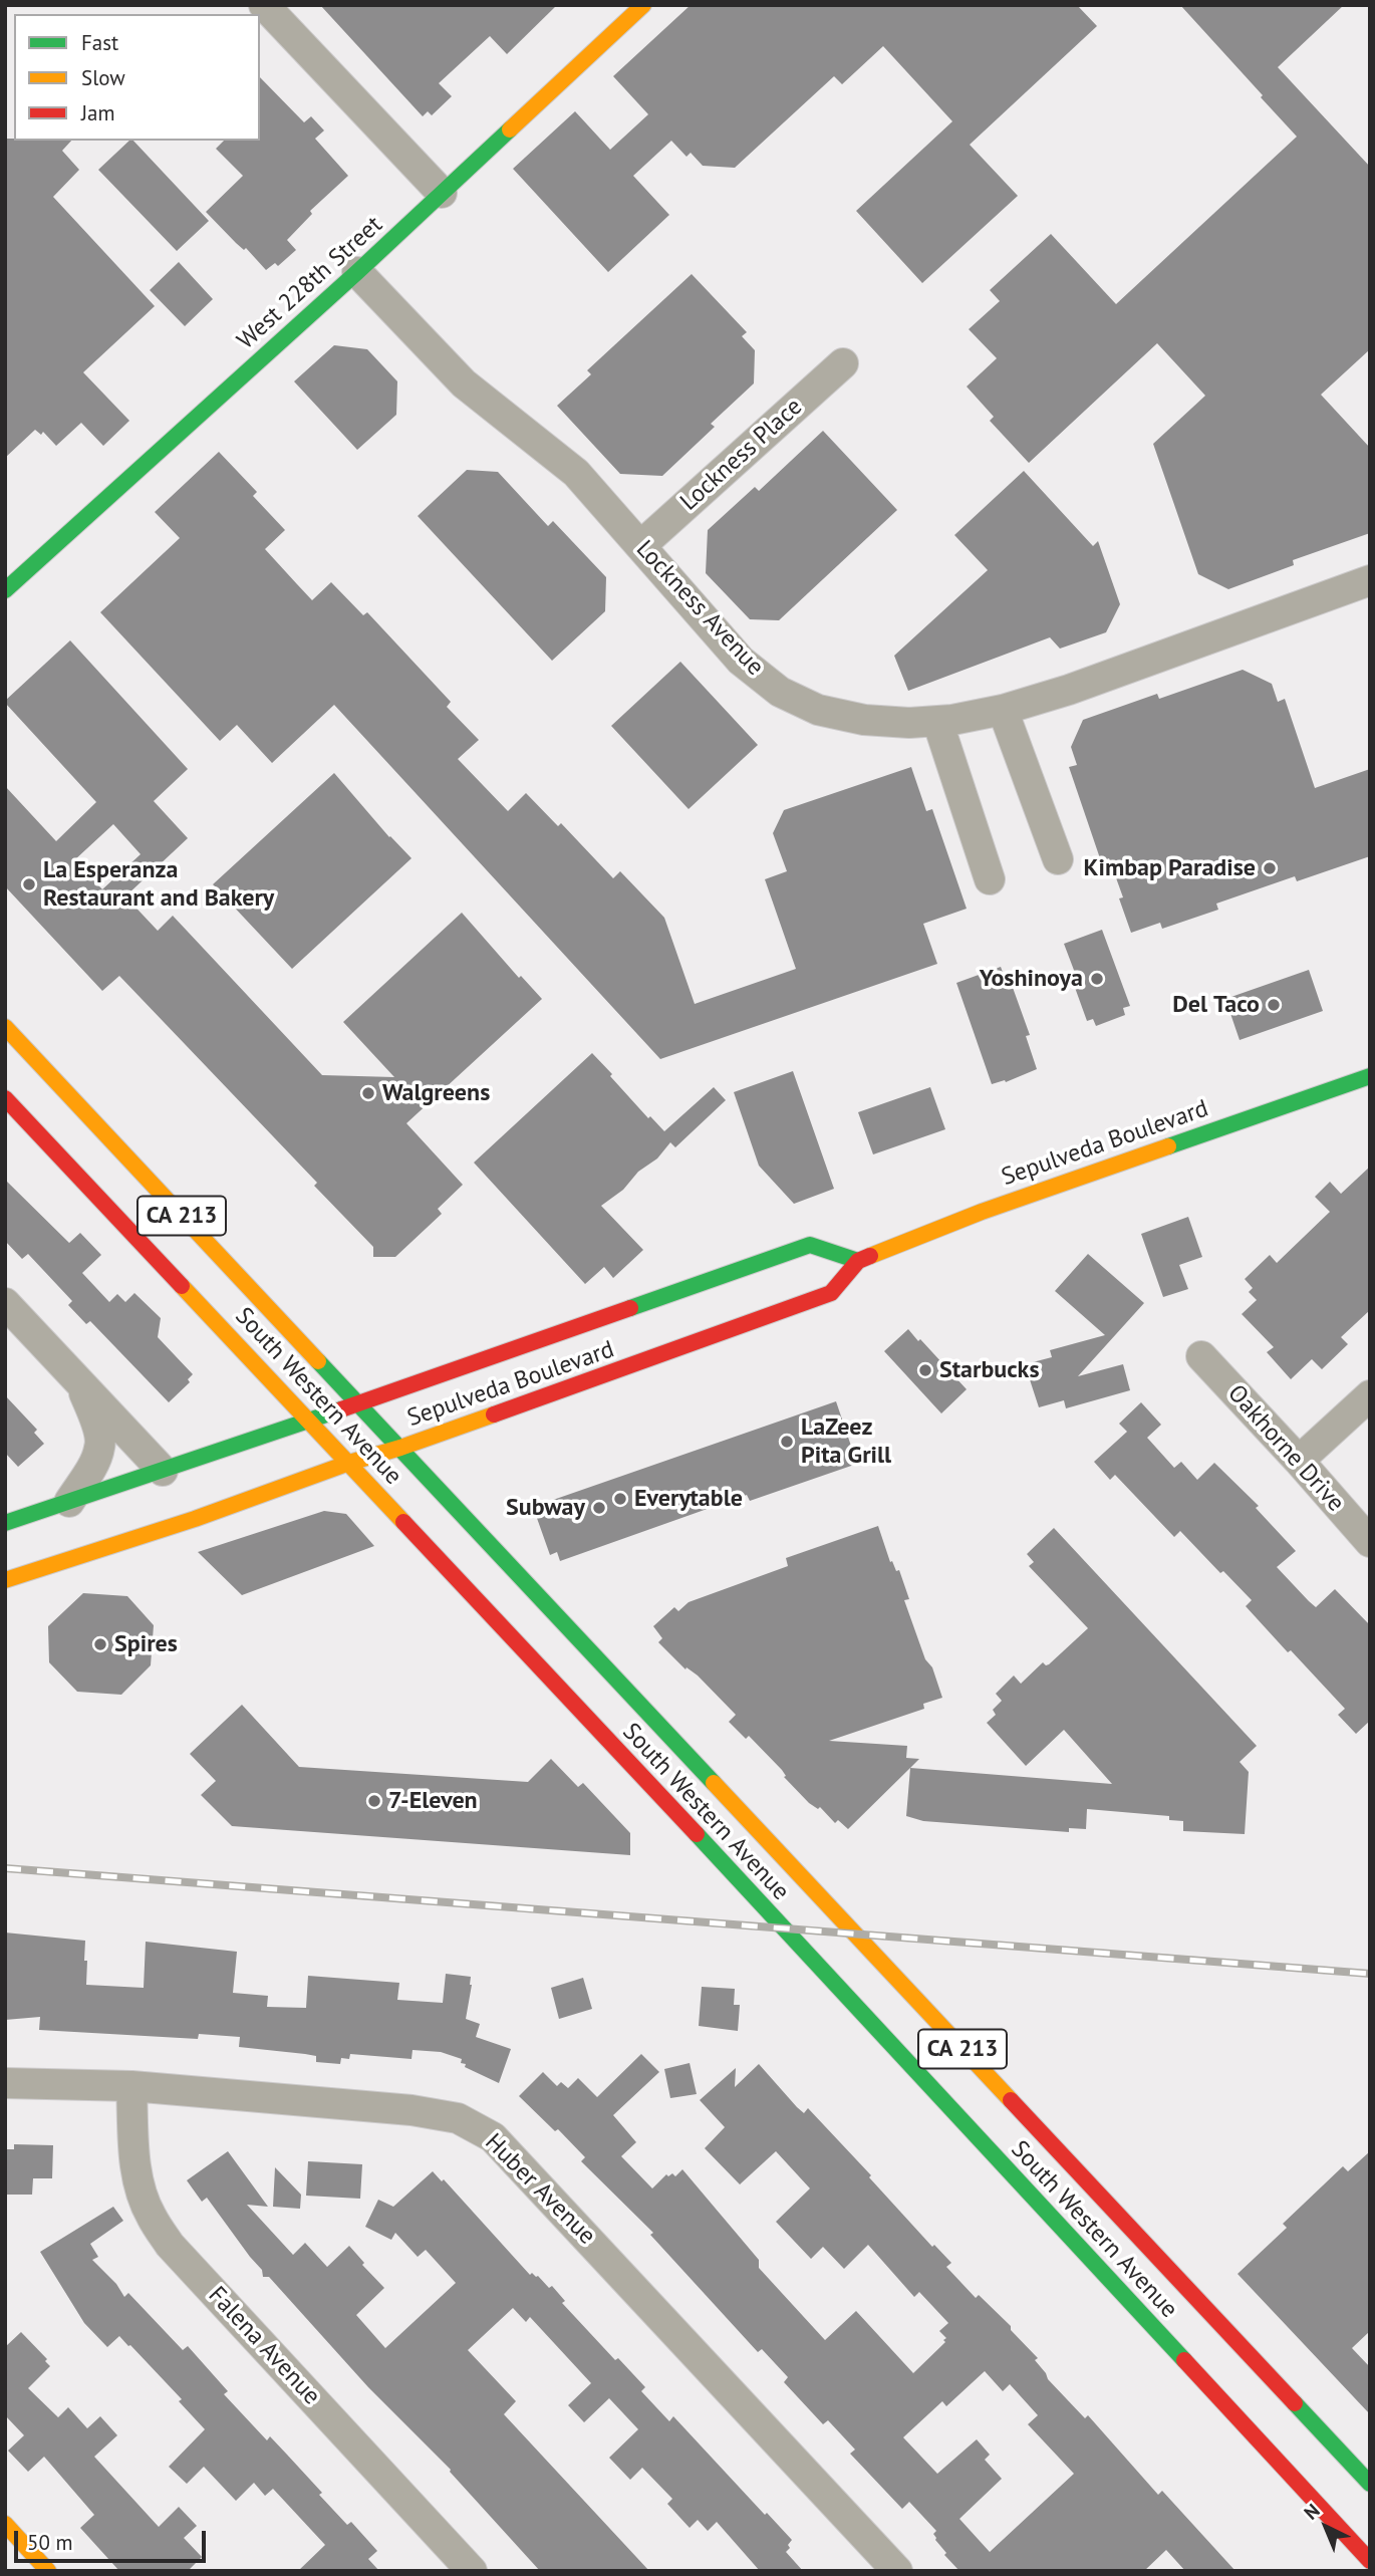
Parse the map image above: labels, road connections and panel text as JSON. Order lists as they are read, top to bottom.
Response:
{
  "streets": {
    "main road": [
      "West 228th Street",
      "Sepulveda Boulevard",
      "CA 213",
      "South Western Avenue"
    ],
    "street": [
      "Lockness Place",
      "Lockness Avenue",
      "Oakhorne Drive",
      "Huber Avenue",
      "Falena Avenue"
    ]
  },
  "crossings": [
    ["West 228th Street", "Lockness Avenue"],
    ["Lockness Place", "Lockness Avenue"],
    ["Sepulveda Boulevard", "South Western Avenue"],
    ["Huber Avenue", "Falena Avenue"]
  ],
  "places": [
    "Kimbap Paradise",
    "La Esperanza Restaurant and Bakery",
    "Yoshinoya",
    "Del Taco",
    "Walgreens",
    "Starbucks",
    "LaZeez Pita Grill",
    "Everytable",
    "Subway",
    "Spires",
    "7-Eleven"
  ],
  "legend": ["Fast", "Slow", "Jam"],
  "scale_bar": "50 m",
  "north": "top left"
}
